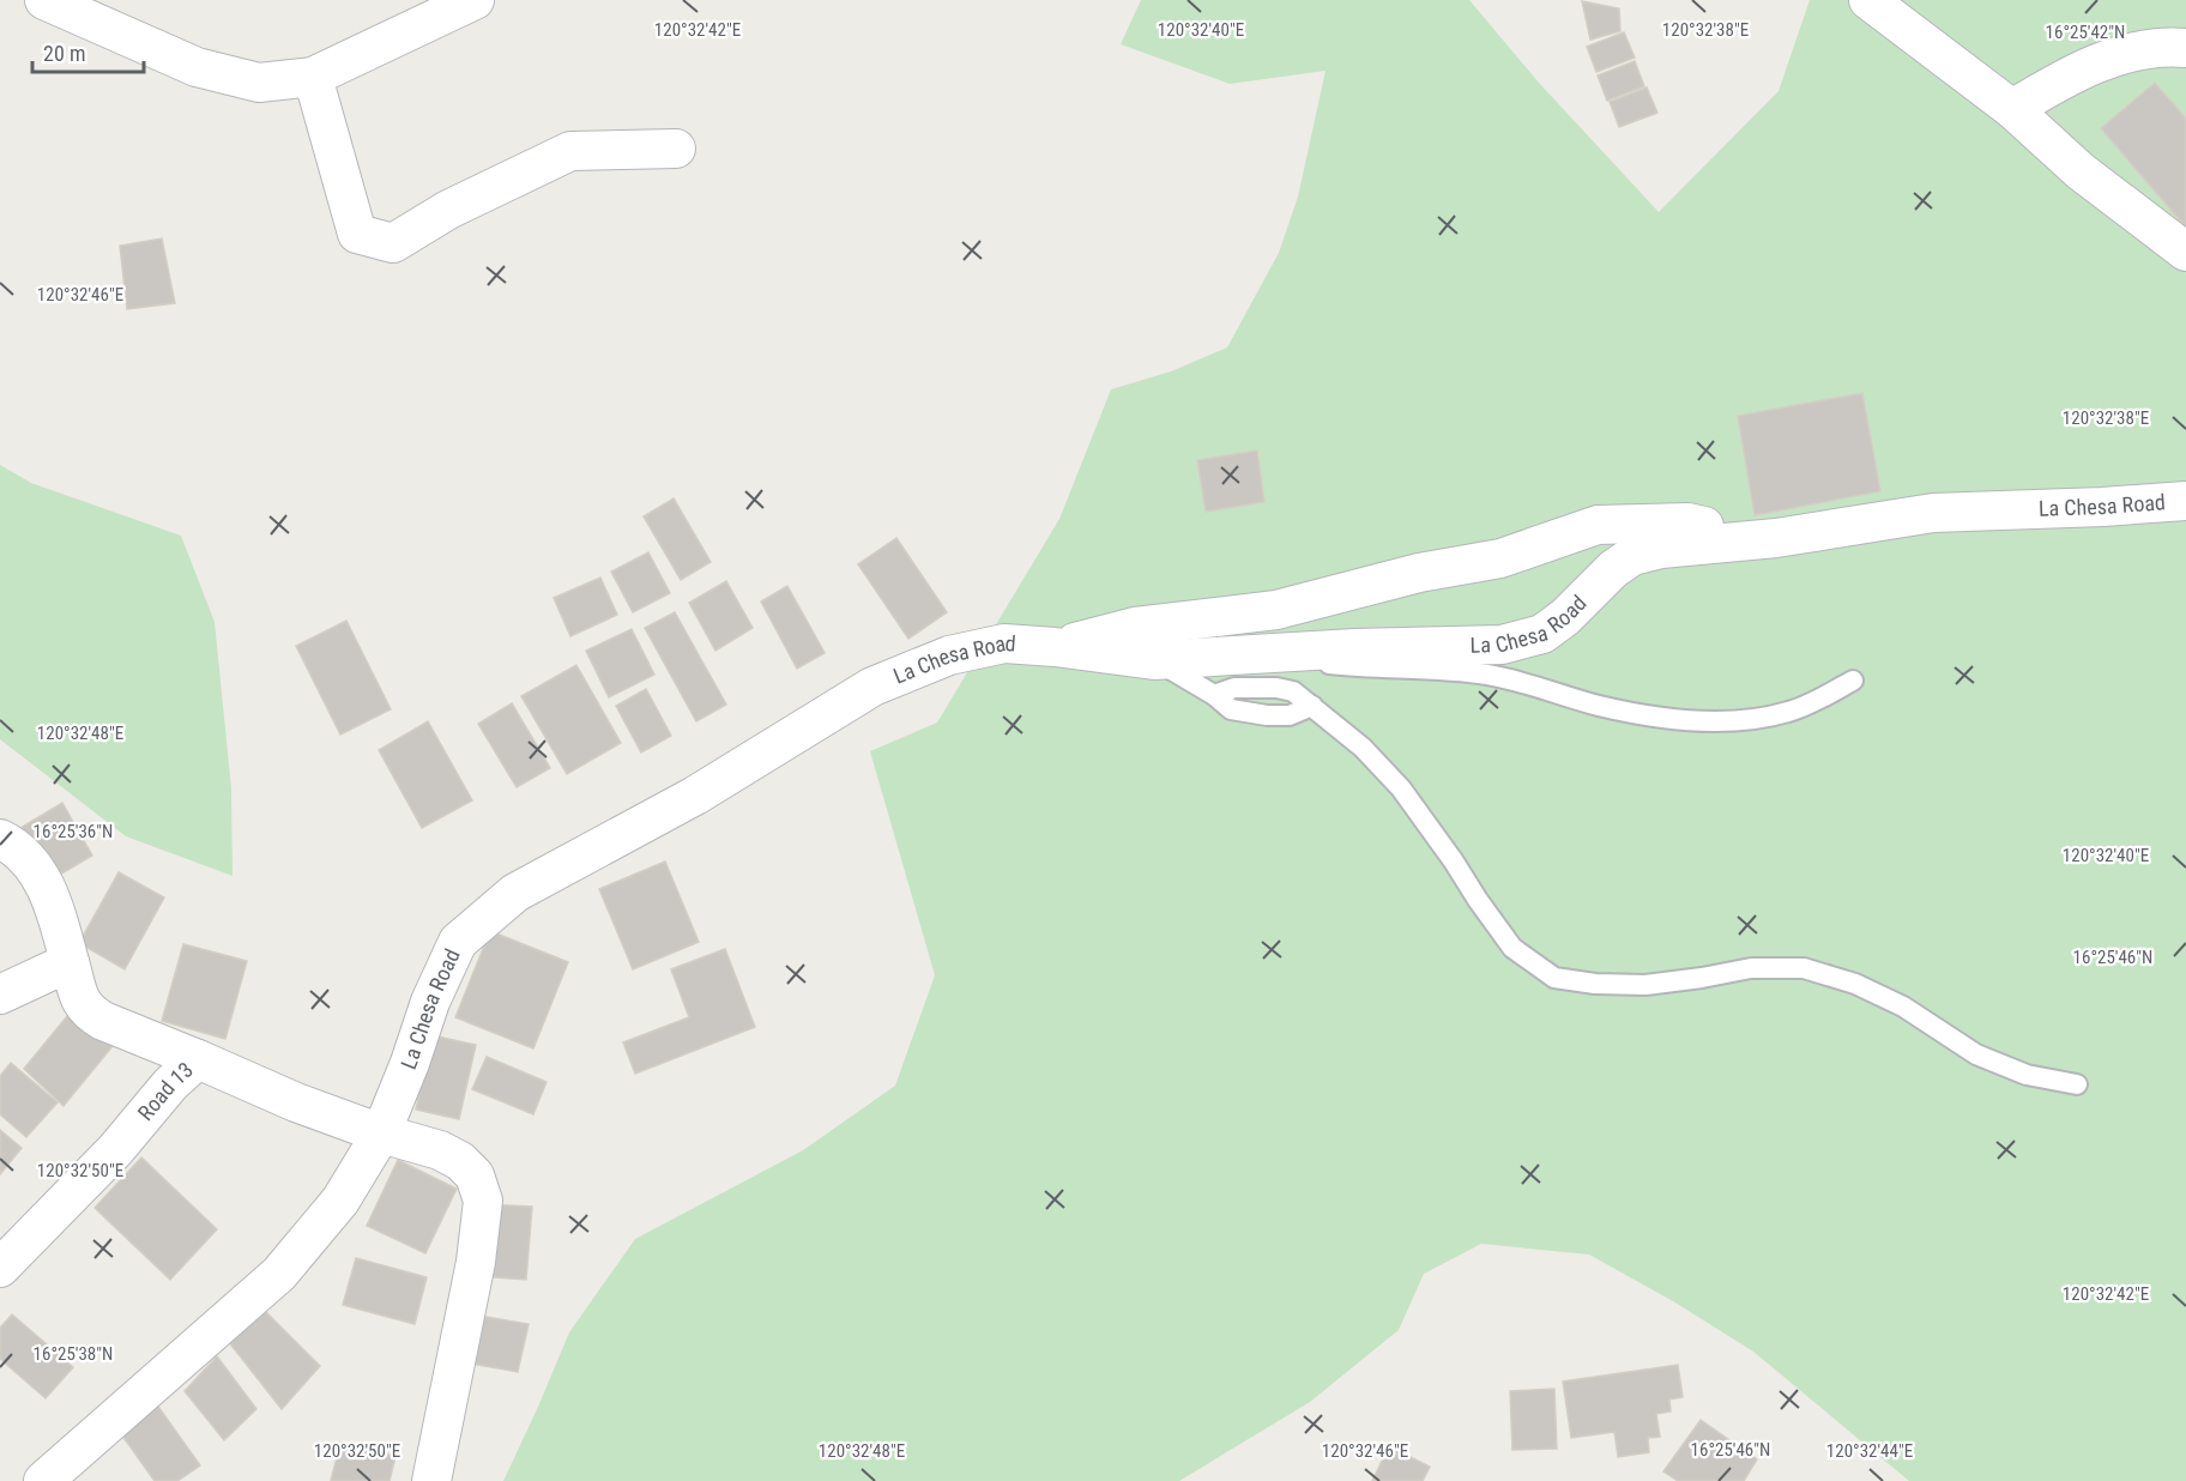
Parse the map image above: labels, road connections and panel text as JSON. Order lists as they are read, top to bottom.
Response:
{
  "streets": {
    "street": ["La Chesa Road", "Road 13"]
  },
  "crossings": [
    ["La Chesa Road", "Road 13"]
  ],
  "scale_bar": "20 m",
  "coordinates": [
    "120°32'42\"E",
    "120°32'40\"E",
    "120°32'38\"E",
    "16°25'42\"N",
    "120°32'46\"E",
    "120°32'48\"E",
    "16°25'36\"N",
    "16°25'46\"N",
    "120°32'50\"E",
    "16°25'38\"N",
    "120°32'44\"E"
  ]
}
